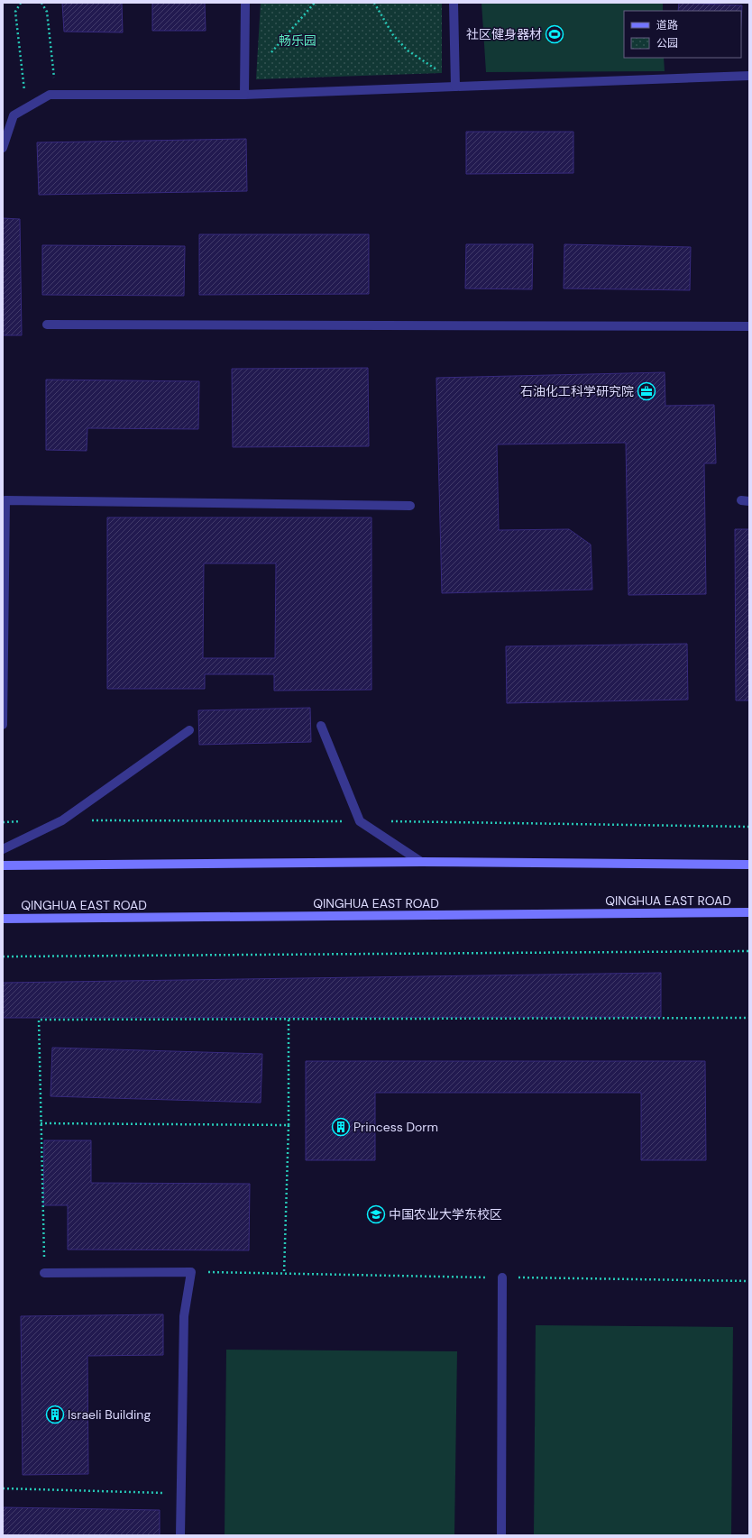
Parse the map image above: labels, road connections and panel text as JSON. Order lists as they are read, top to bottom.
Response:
{
  "streets": {
    "main road": ["QINGHUA EAST ROAD"]
  },
  "parks": ["畅乐园"],
  "places": {
    "sports": ["社区健身器材"],
    "office": ["石油化工科学研究院"],
    "building": ["Princess Dorm", "Israeli Building"],
    "school or university": ["中国农业大学东校区"]
  },
  "legend": ["道路", "公园"]
}
